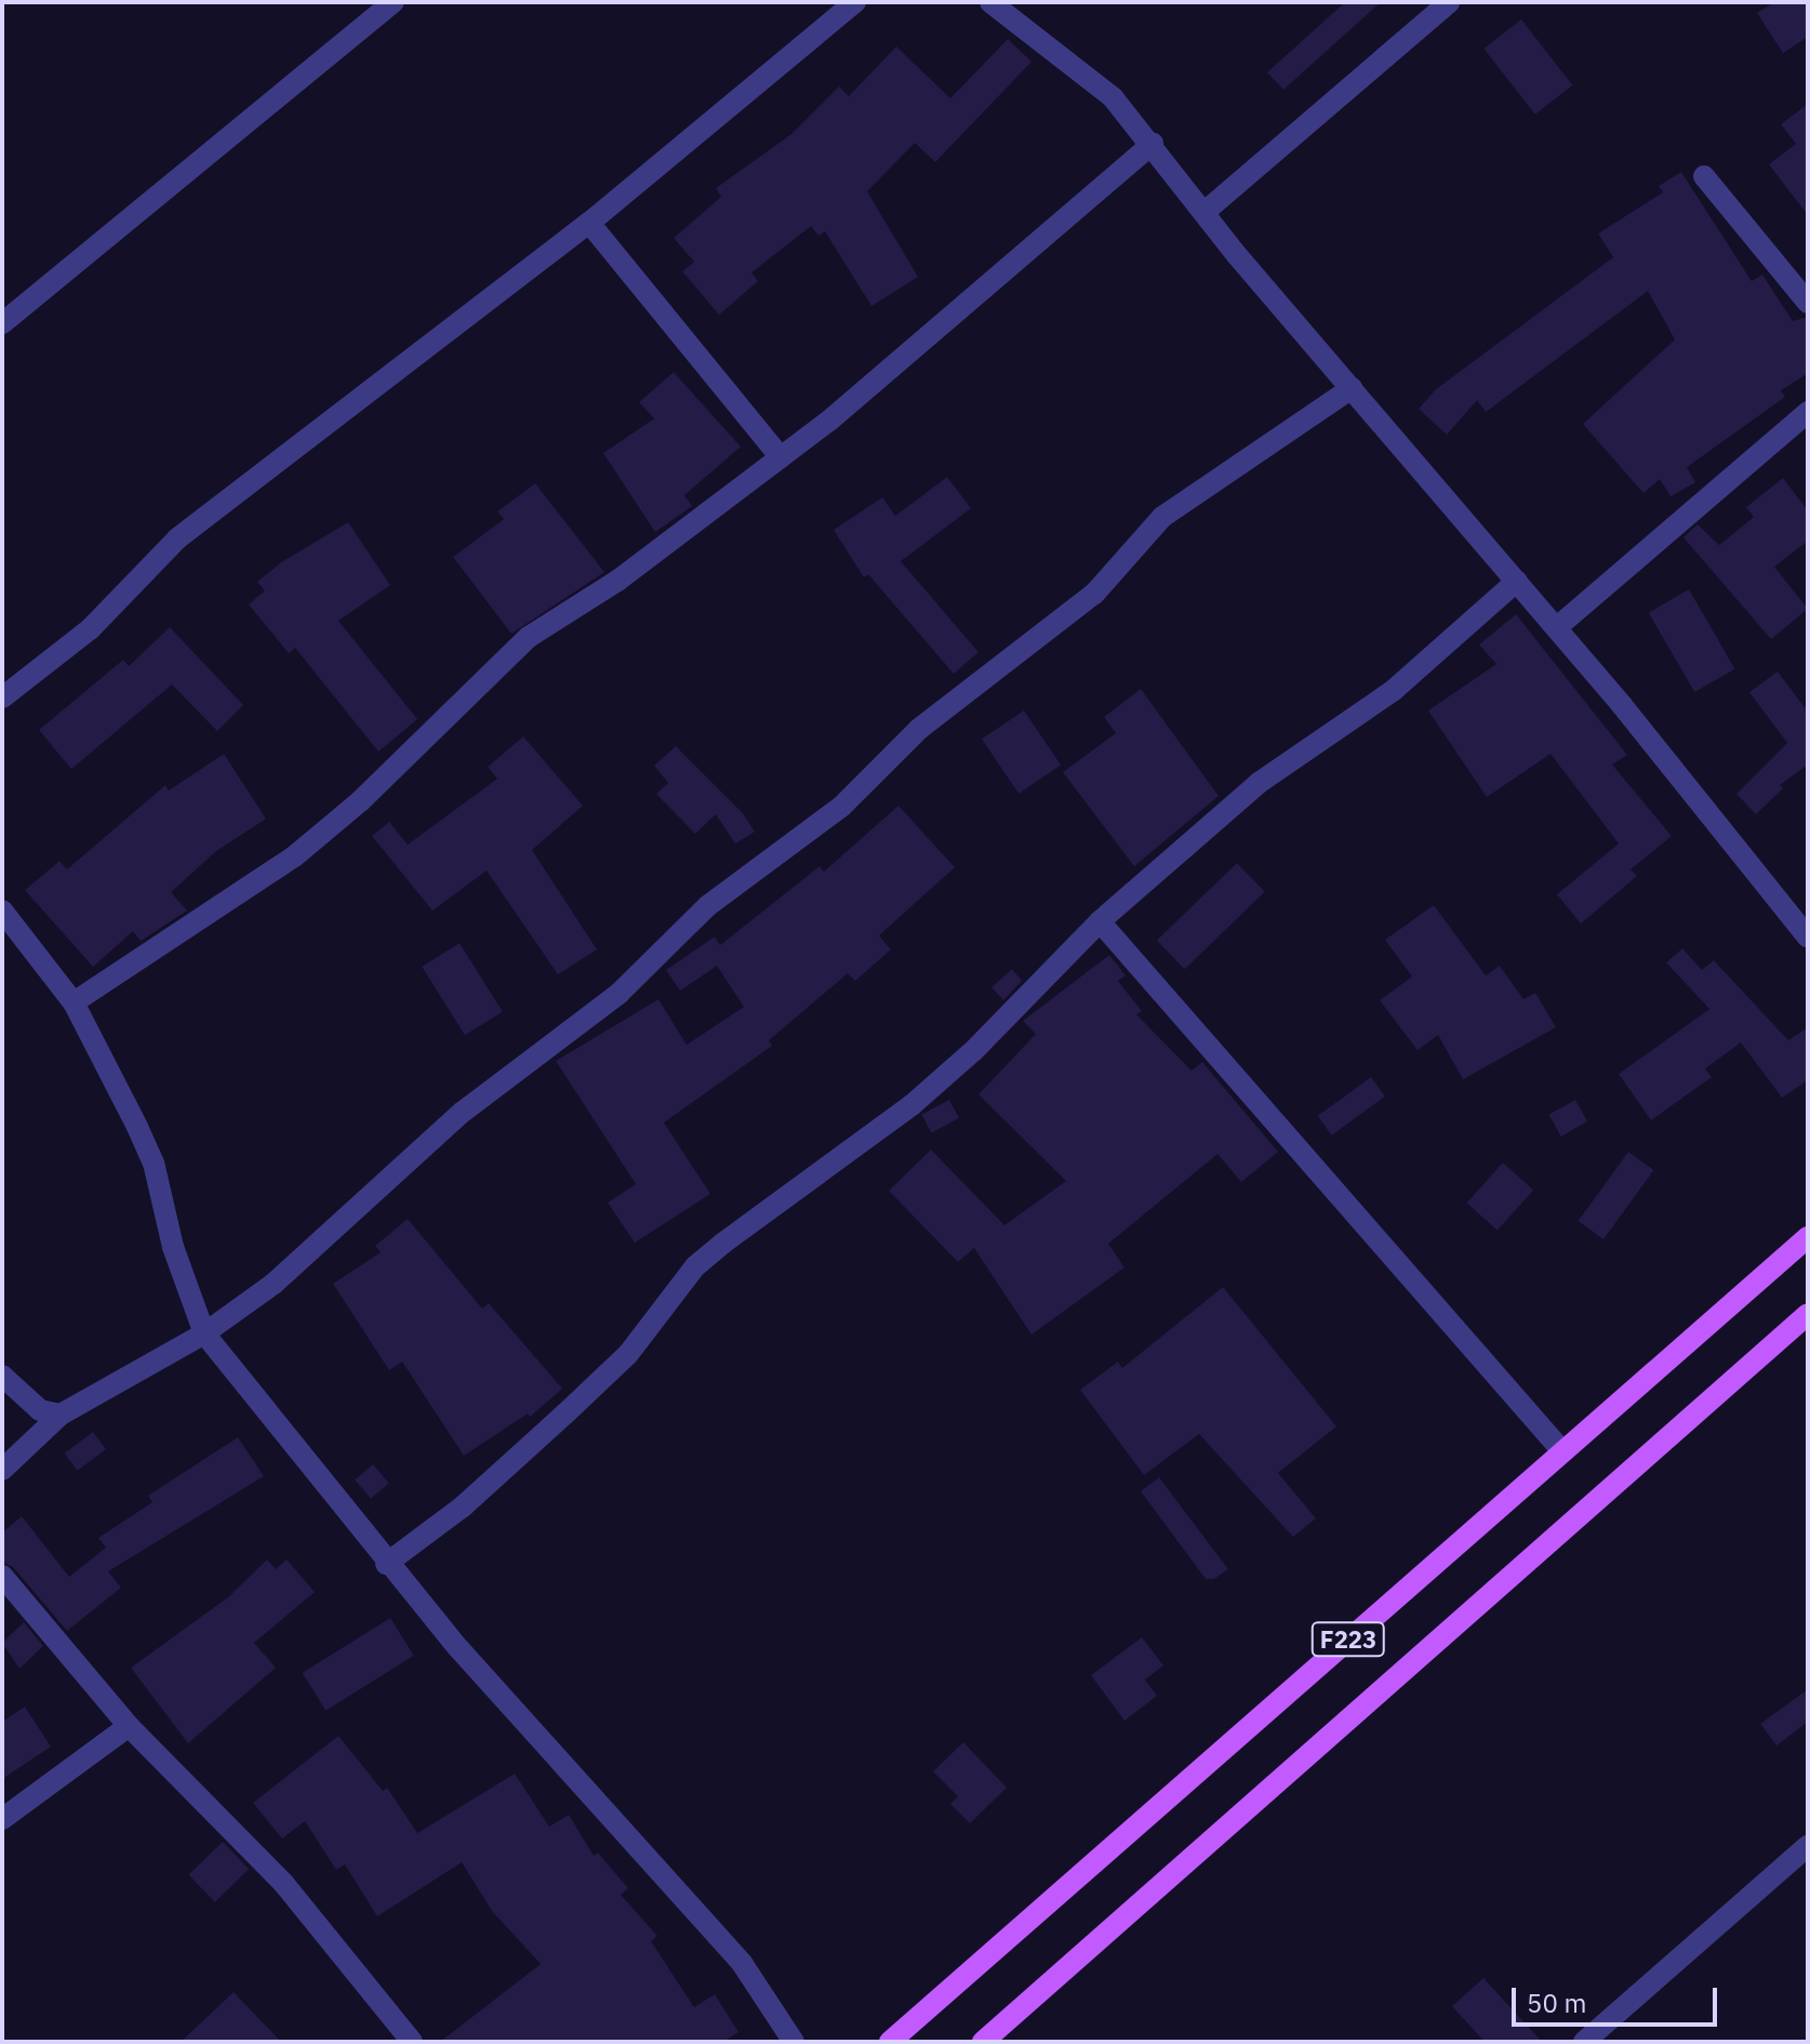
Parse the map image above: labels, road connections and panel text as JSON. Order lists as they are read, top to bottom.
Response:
{
  "streets": {
    "main road": ["F223"]
  },
  "scale_bar": "50 m"
}
